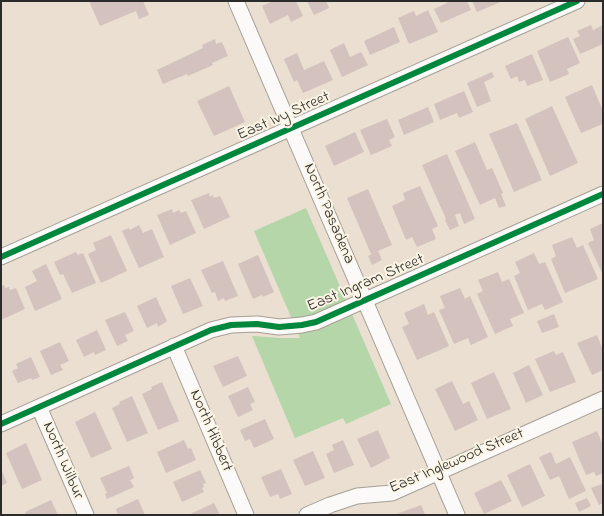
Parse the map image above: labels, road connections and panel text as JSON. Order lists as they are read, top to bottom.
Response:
{
  "streets": {
    "street": [
      "East Ivy Street",
      "North Pasadena",
      "East Ingram Street",
      "North Hibbert",
      "North Wilbur",
      "East Inglewood Street"
    ]
  },
  "crossings": [
    ["East Ivy Street", "North Pasadena"],
    ["North Pasadena", "East Ingram Street"],
    ["North Pasadena", "East Inglewood Street"],
    ["East Ingram Street", "North Hibbert"],
    ["East Ingram Street", "North Wilbur"]
  ]
}
